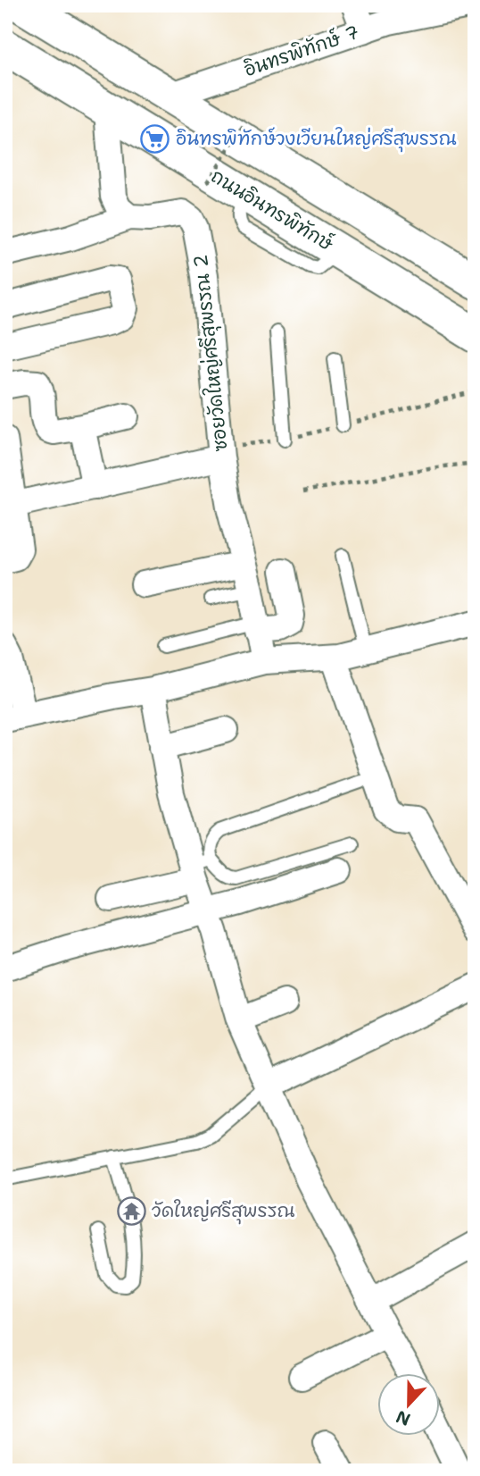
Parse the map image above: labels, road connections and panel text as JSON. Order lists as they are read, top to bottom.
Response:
{
  "streets": {
    "main road": ["ถนนอินทรพิทักษ์"],
    "street": ["อินทรพิทักษ์ 7", "ซอยวัดใหญ่ศรีสุพรรณ 2"]
  },
  "places": {
    "supermarket": ["อินทรพิทักษ์วงเวียนใหญ่ศรีสุพรรณ"],
    "temple": ["วัดใหญ่ศรีสุพรรณ"]
  },
  "north": "bottom"
}
